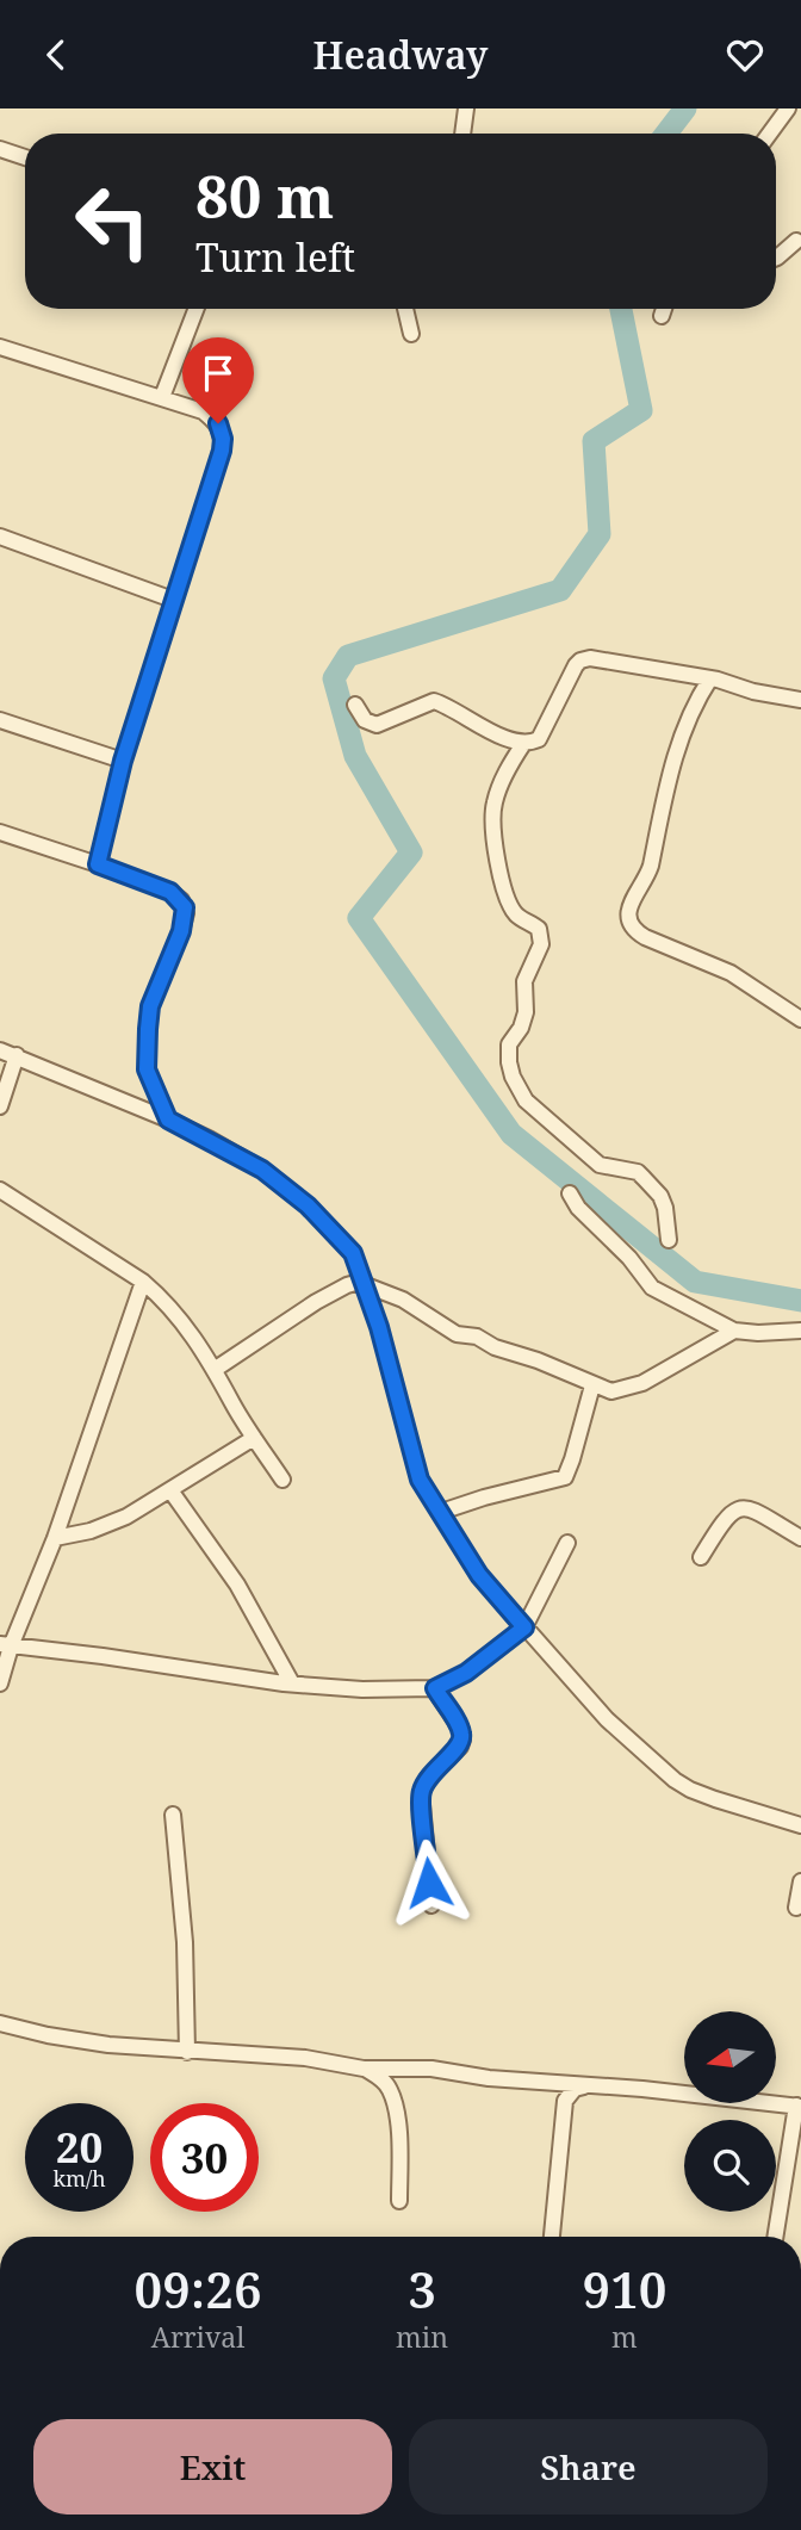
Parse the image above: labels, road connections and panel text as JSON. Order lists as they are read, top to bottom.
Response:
{
  "north": "left",
  "page": {
    "header": "Headway",
    "turn": ["80 m", "Turn left"],
    "speed": "20 km/h",
    "limit": "30",
    "eta": [
      "09:26",
      "Arrival",
      "3",
      "min",
      "910",
      "m"
    ],
    "buttons": ["Exit", "Share"]
  }
}
